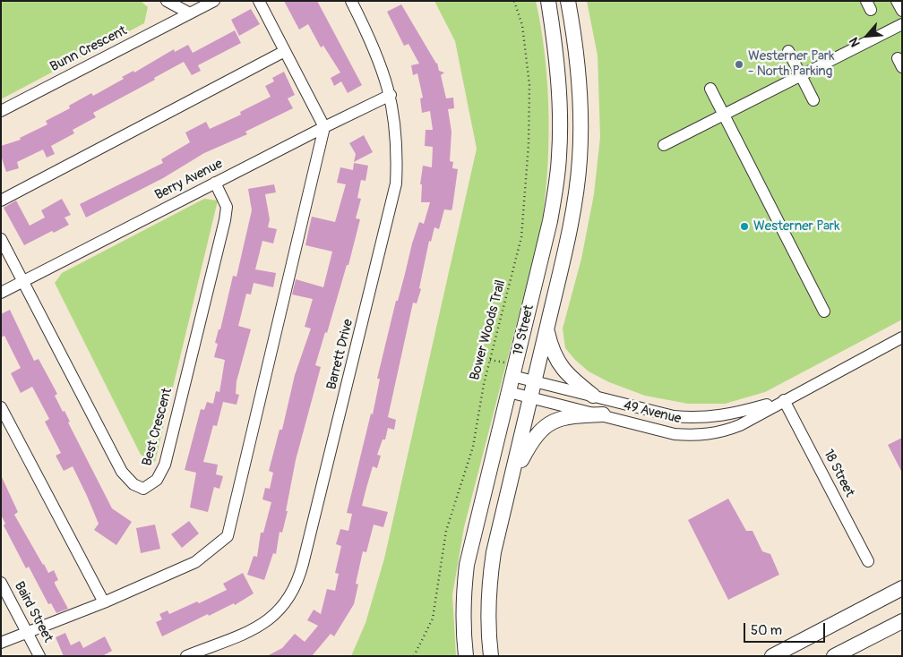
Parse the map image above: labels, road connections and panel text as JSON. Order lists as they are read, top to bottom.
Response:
{
  "streets": {
    "main road": ["19 Street"],
    "street": [
      "Bunn Crescent",
      "Berry Avenue",
      "Barrett Drive",
      "49 Avenue",
      "Best Crescent",
      "18 Street",
      "Baird Street"
    ],
    "path": ["Bower Woods Trail"]
  },
  "crossings": [
    ["Berry Avenue", "Barrett Drive"],
    ["Berry Avenue", "Best Crescent"],
    ["19 Street", "49 Avenue"],
    ["49 Avenue", "18 Street"]
  ],
  "places": ["Westerner Park - North Parking", "Westerner Park"],
  "scale_bar": "50 m",
  "north": "bottom left"
}
